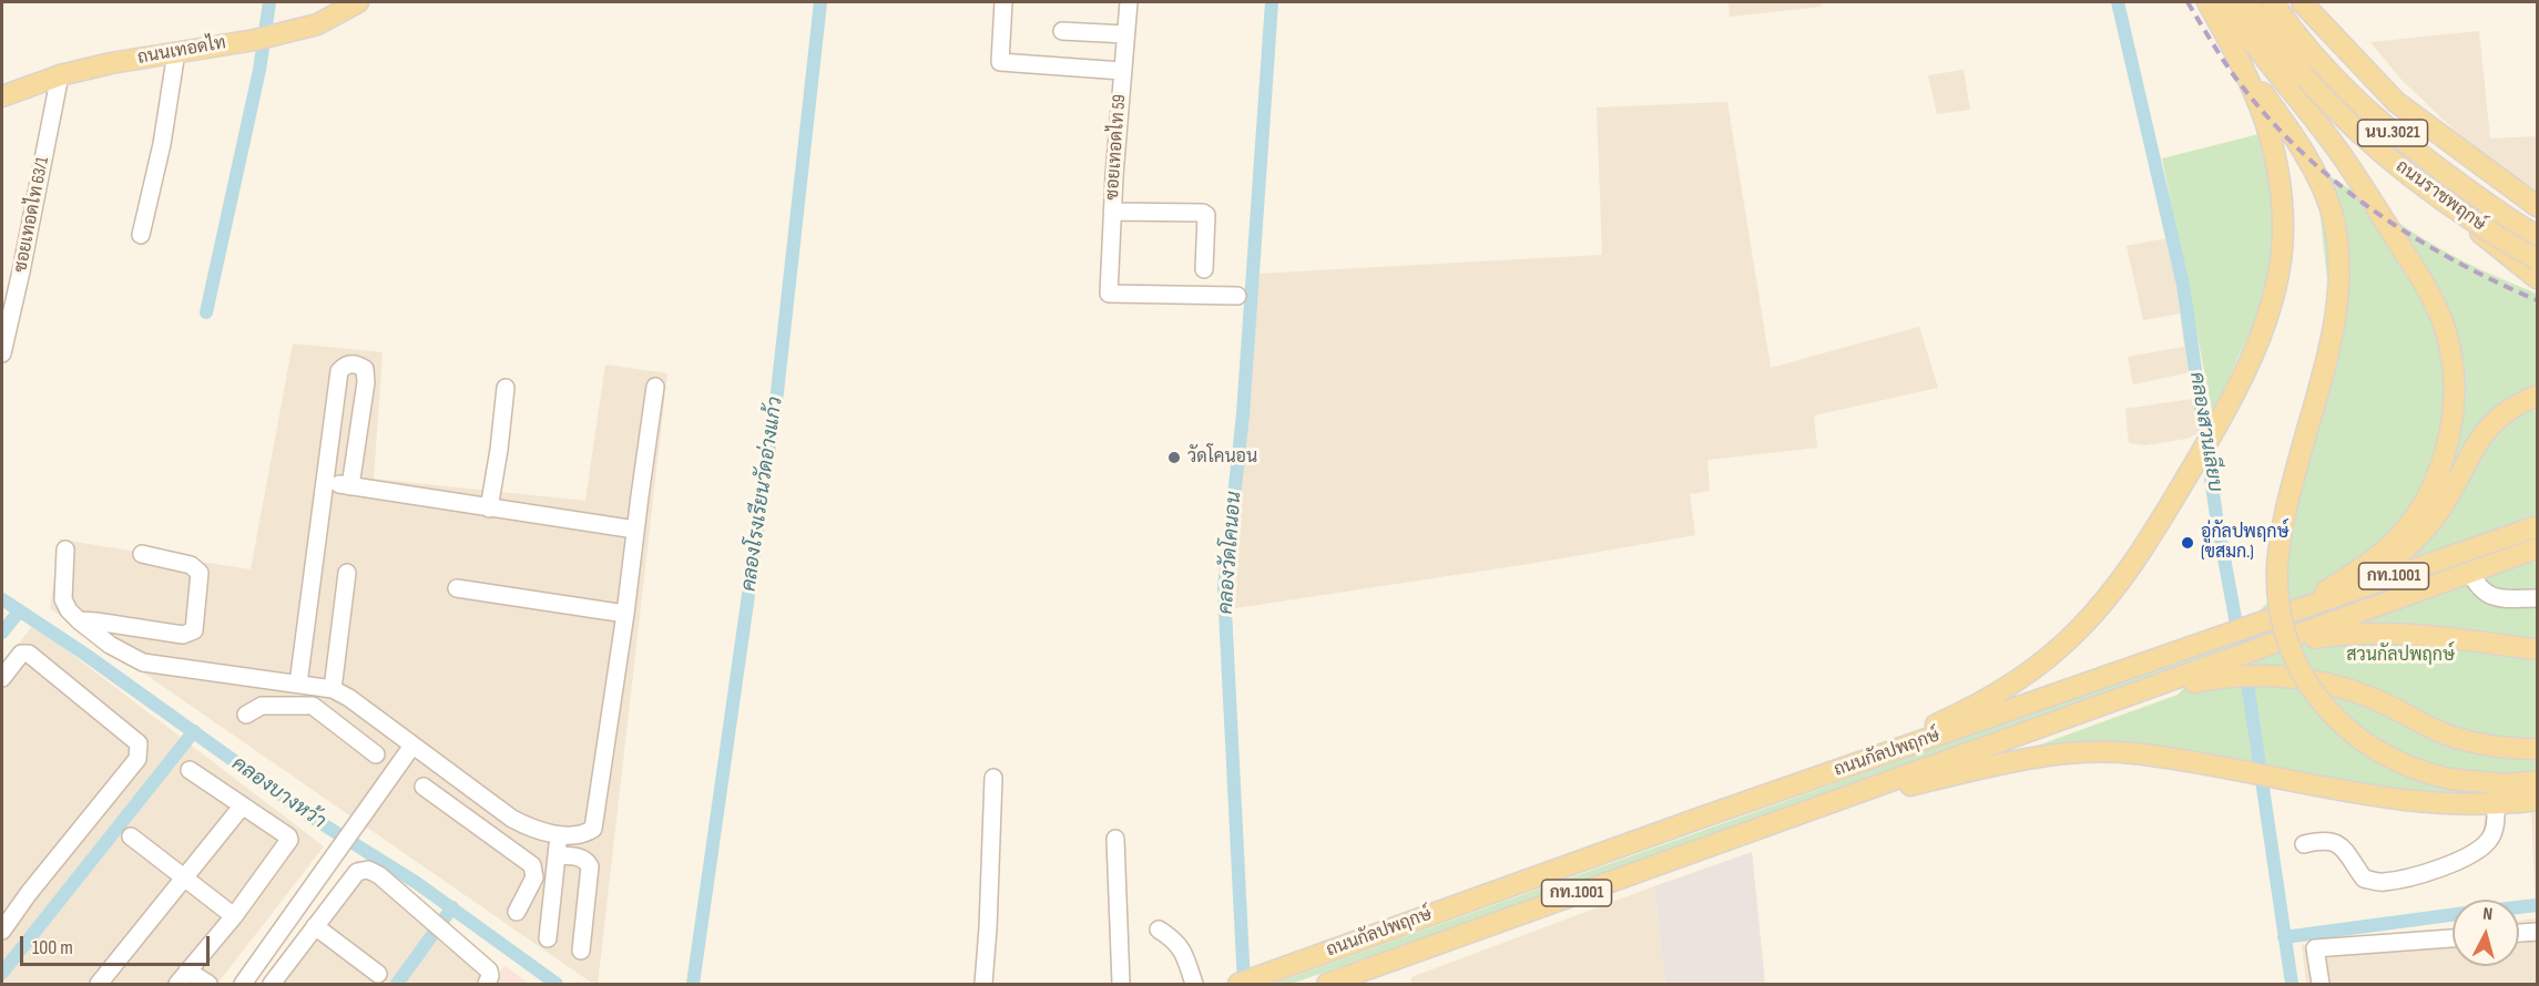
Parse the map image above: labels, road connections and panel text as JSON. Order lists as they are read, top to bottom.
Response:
{
  "streets": {
    "main road": [
      "ถนนเทอดไท",
      "นบ.3021",
      "ถนนราชพฤกษ์",
      "กท.1001",
      "ถนนกัลปพฤกษ์"
    ],
    "street": ["ซอยเทอดไท 59", "ซอยเทอดไท 63/1"]
  },
  "crossings": [
    ["ถนนเทอดไท", "ซอยเทอดไท 63/1"],
    ["กท.1001", "ถนนกัลปพฤกษ์"]
  ],
  "water": [
    "คลองสวนเลียบ",
    "คลองโรงเรียนวัดอ่างแก้ว",
    "คลองวัดโคนอน",
    "คลองบางหว้า"
  ],
  "parks": ["สวนกัลปพฤกษ์"],
  "places": ["วัดโคนอน", "อู่กัลปพฤกษ์ (ขสมก.)"],
  "scale_bar": "100 m",
  "north": "top"
}
